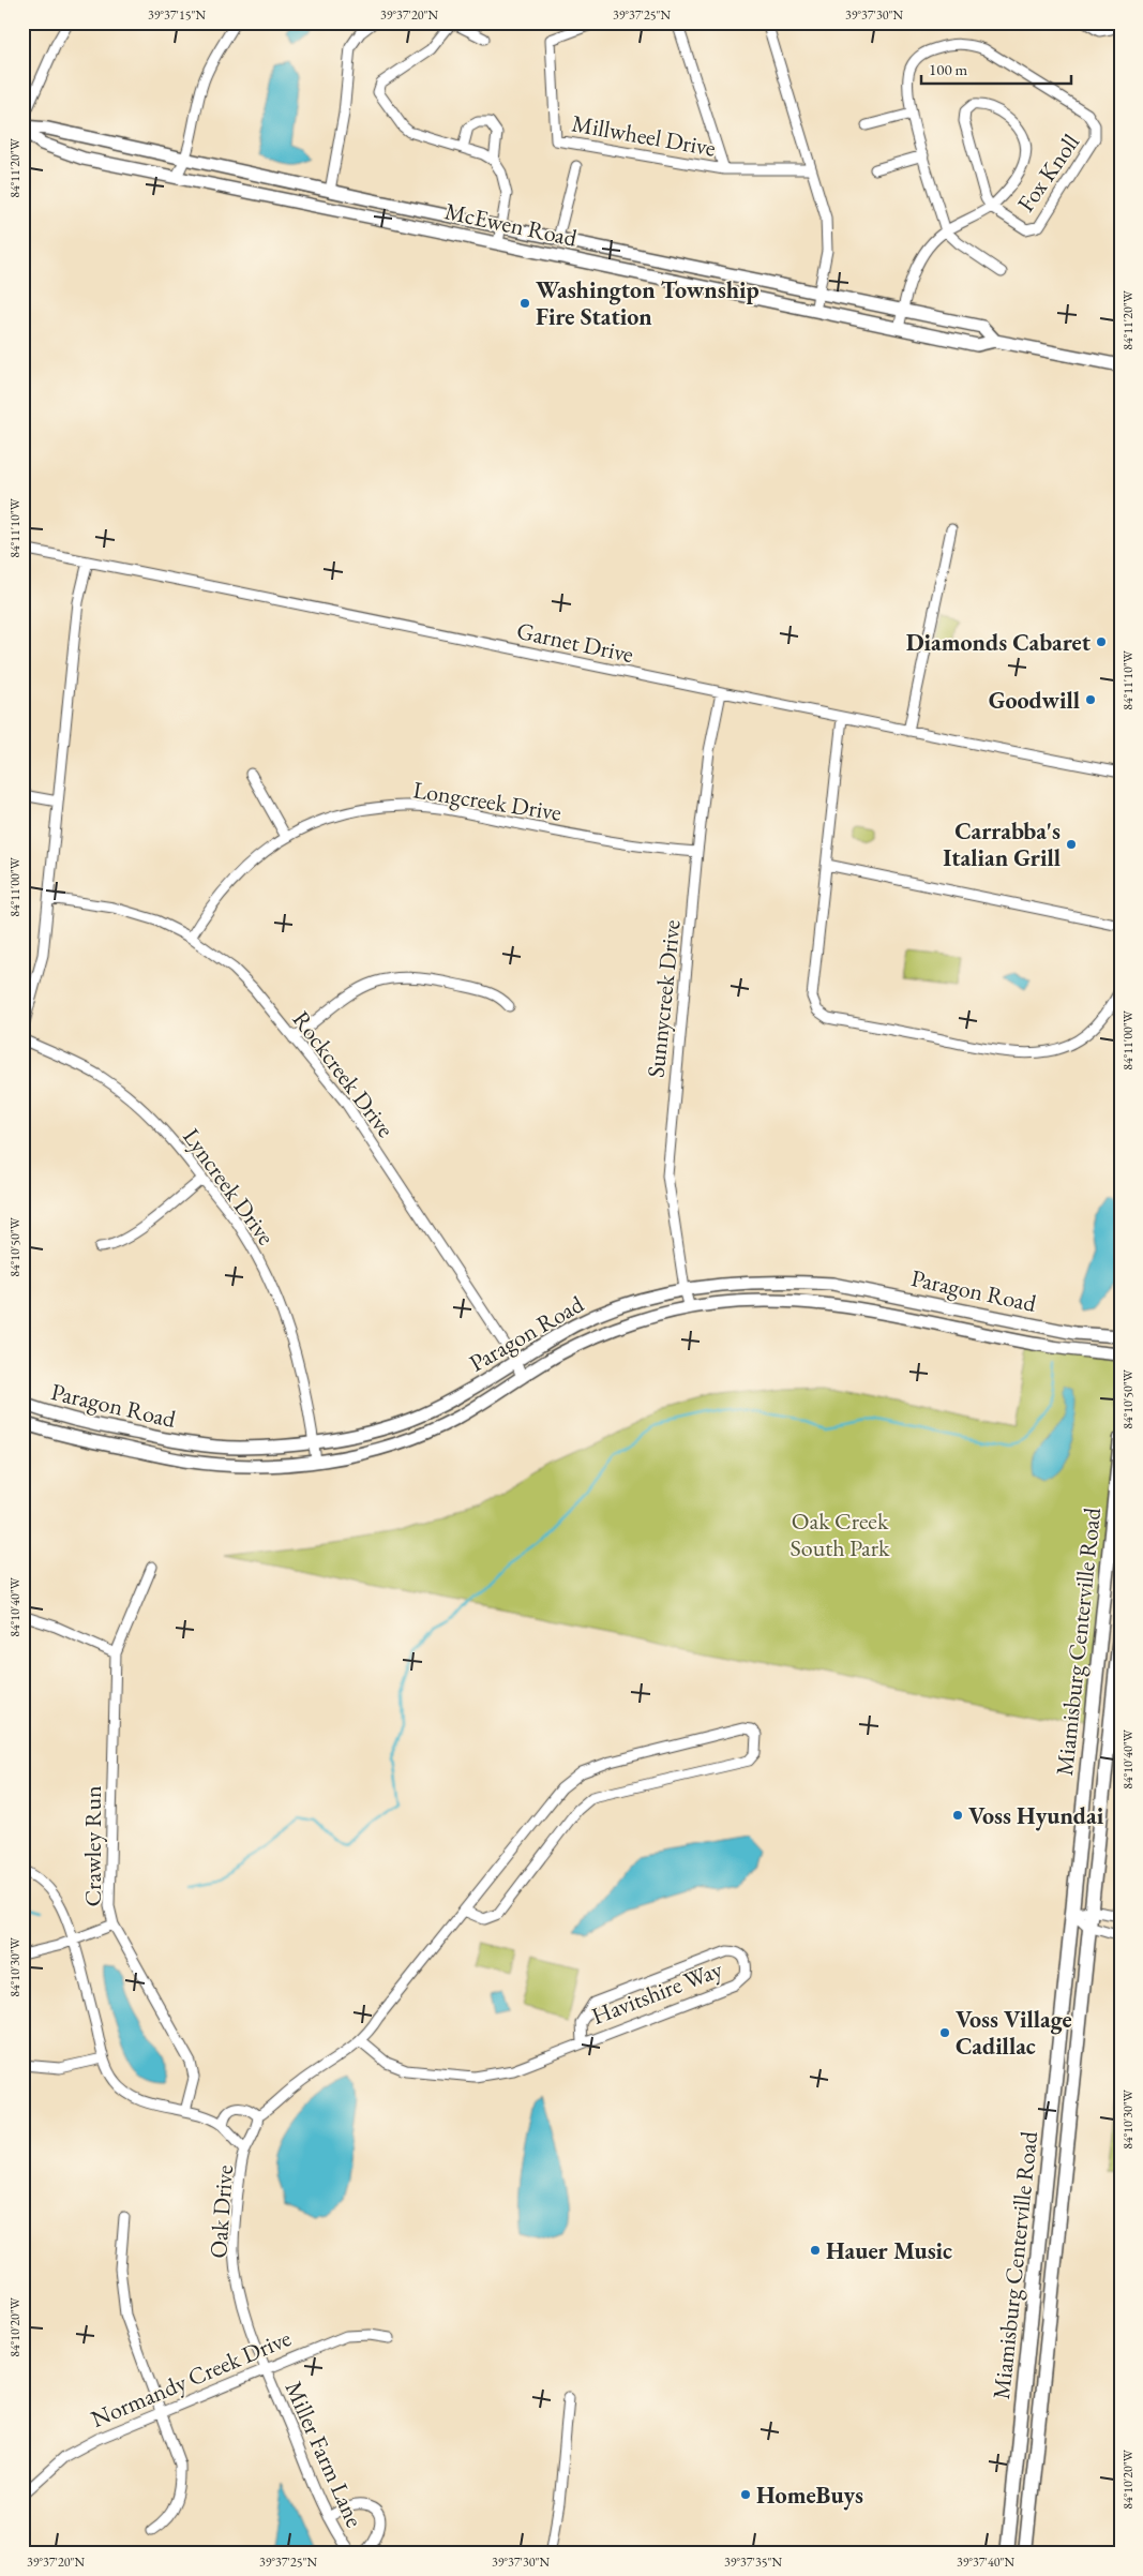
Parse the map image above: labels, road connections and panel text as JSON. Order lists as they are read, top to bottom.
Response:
{
  "streets": {
    "main road": ["Miamisburg Centerville Road"],
    "street": [
      "Millwheel Drive",
      "Fox Knoll",
      "McEwen Road",
      "Garnet Drive",
      "Longcreek Drive",
      "Sunnycreek Drive",
      "Rockcreek Drive",
      "Lyncreek Drive",
      "Paragon Road",
      "Crawley Run",
      "Havitshire Way",
      "Oak Drive",
      "Normandy Creek Drive",
      "Miller Farm Lane"
    ]
  },
  "crossings": [
    ["Garnet Drive", "Sunnycreek Drive"],
    ["Longcreek Drive", "Sunnycreek Drive"],
    ["Longcreek Drive", "Rockcreek Drive"],
    ["Sunnycreek Drive", "Paragon Road"],
    ["Rockcreek Drive", "Paragon Road"],
    ["Lyncreek Drive", "Paragon Road"],
    ["Oak Drive", "Normandy Creek Drive"],
    ["Oak Drive", "Miller Farm Lane"],
    ["Normandy Creek Drive", "Miller Farm Lane"]
  ],
  "parks": ["Oak Creek South Park"],
  "places": [
    "Washington Township Fire Station",
    "Diamonds Cabaret",
    "Goodwill",
    "Carrabba's Italian Grill",
    "Voss Hyundai",
    "Voss Village Cadillac",
    "Hauer Music",
    "HomeBuys"
  ],
  "scale_bar": "100 m",
  "coordinates": [
    "39°37'15\"N",
    "39°37'20\"N",
    "39°37'25\"N",
    "39°37'30\"N",
    "84°11'20\"W",
    "84°11'10\"W",
    "84°11'00\"W",
    "84°10'50\"W",
    "84°10'40\"W",
    "84°10'30\"W",
    "84°10'20\"W",
    "39°37'35\"N",
    "39°37'40\"N"
  ]
}
